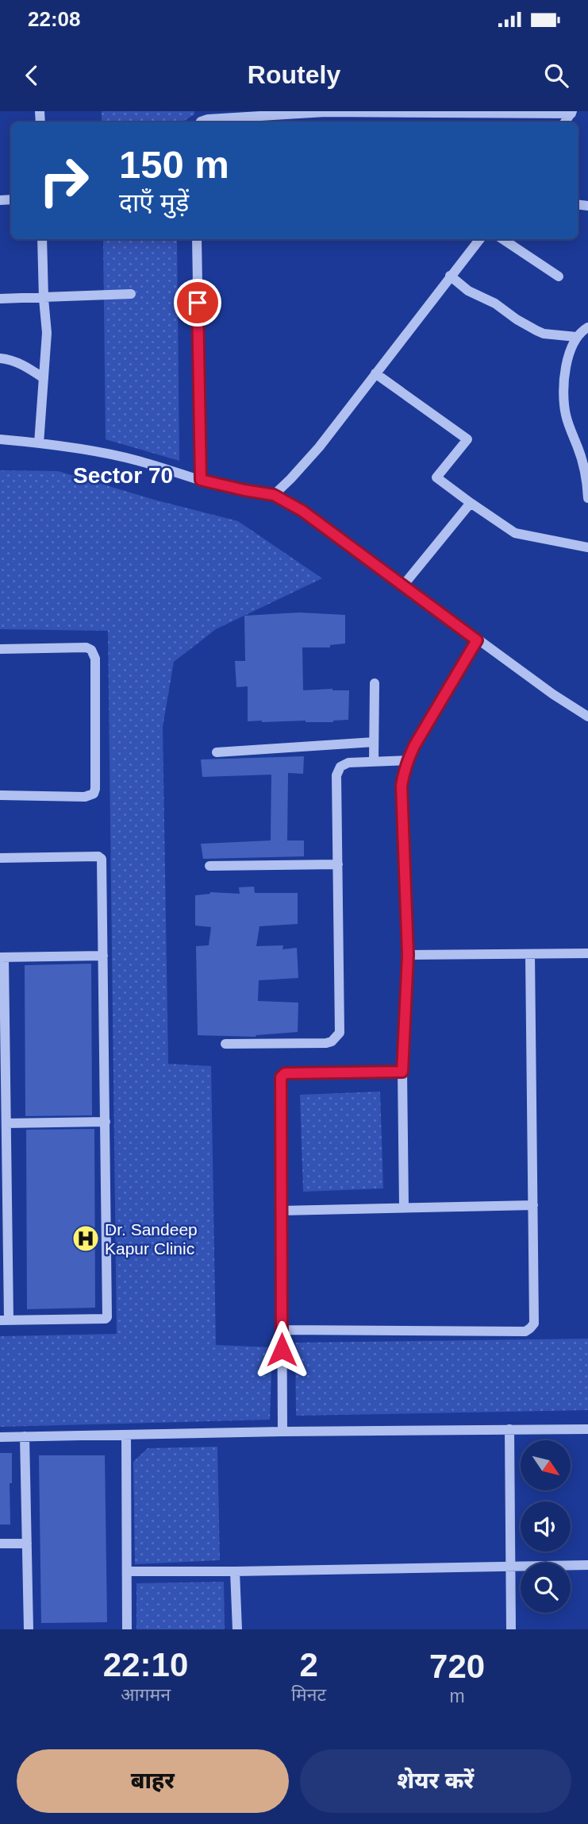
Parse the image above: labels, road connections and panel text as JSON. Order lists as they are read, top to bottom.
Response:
{
  "districts": ["Sector 70"],
  "places": {
    "hospital": ["Dr. Sandeep Kapur Clinic"]
  },
  "north": "bottom right",
  "page": {
    "status": "22:08",
    "header": "Routely",
    "turn": ["150 m", "दाएँ मुड़ें"],
    "eta": [
      "22:10",
      "आगमन",
      "2",
      "मिनट",
      "720",
      "m"
    ],
    "buttons": ["बाहर", "शेयर करें"]
  }
}
